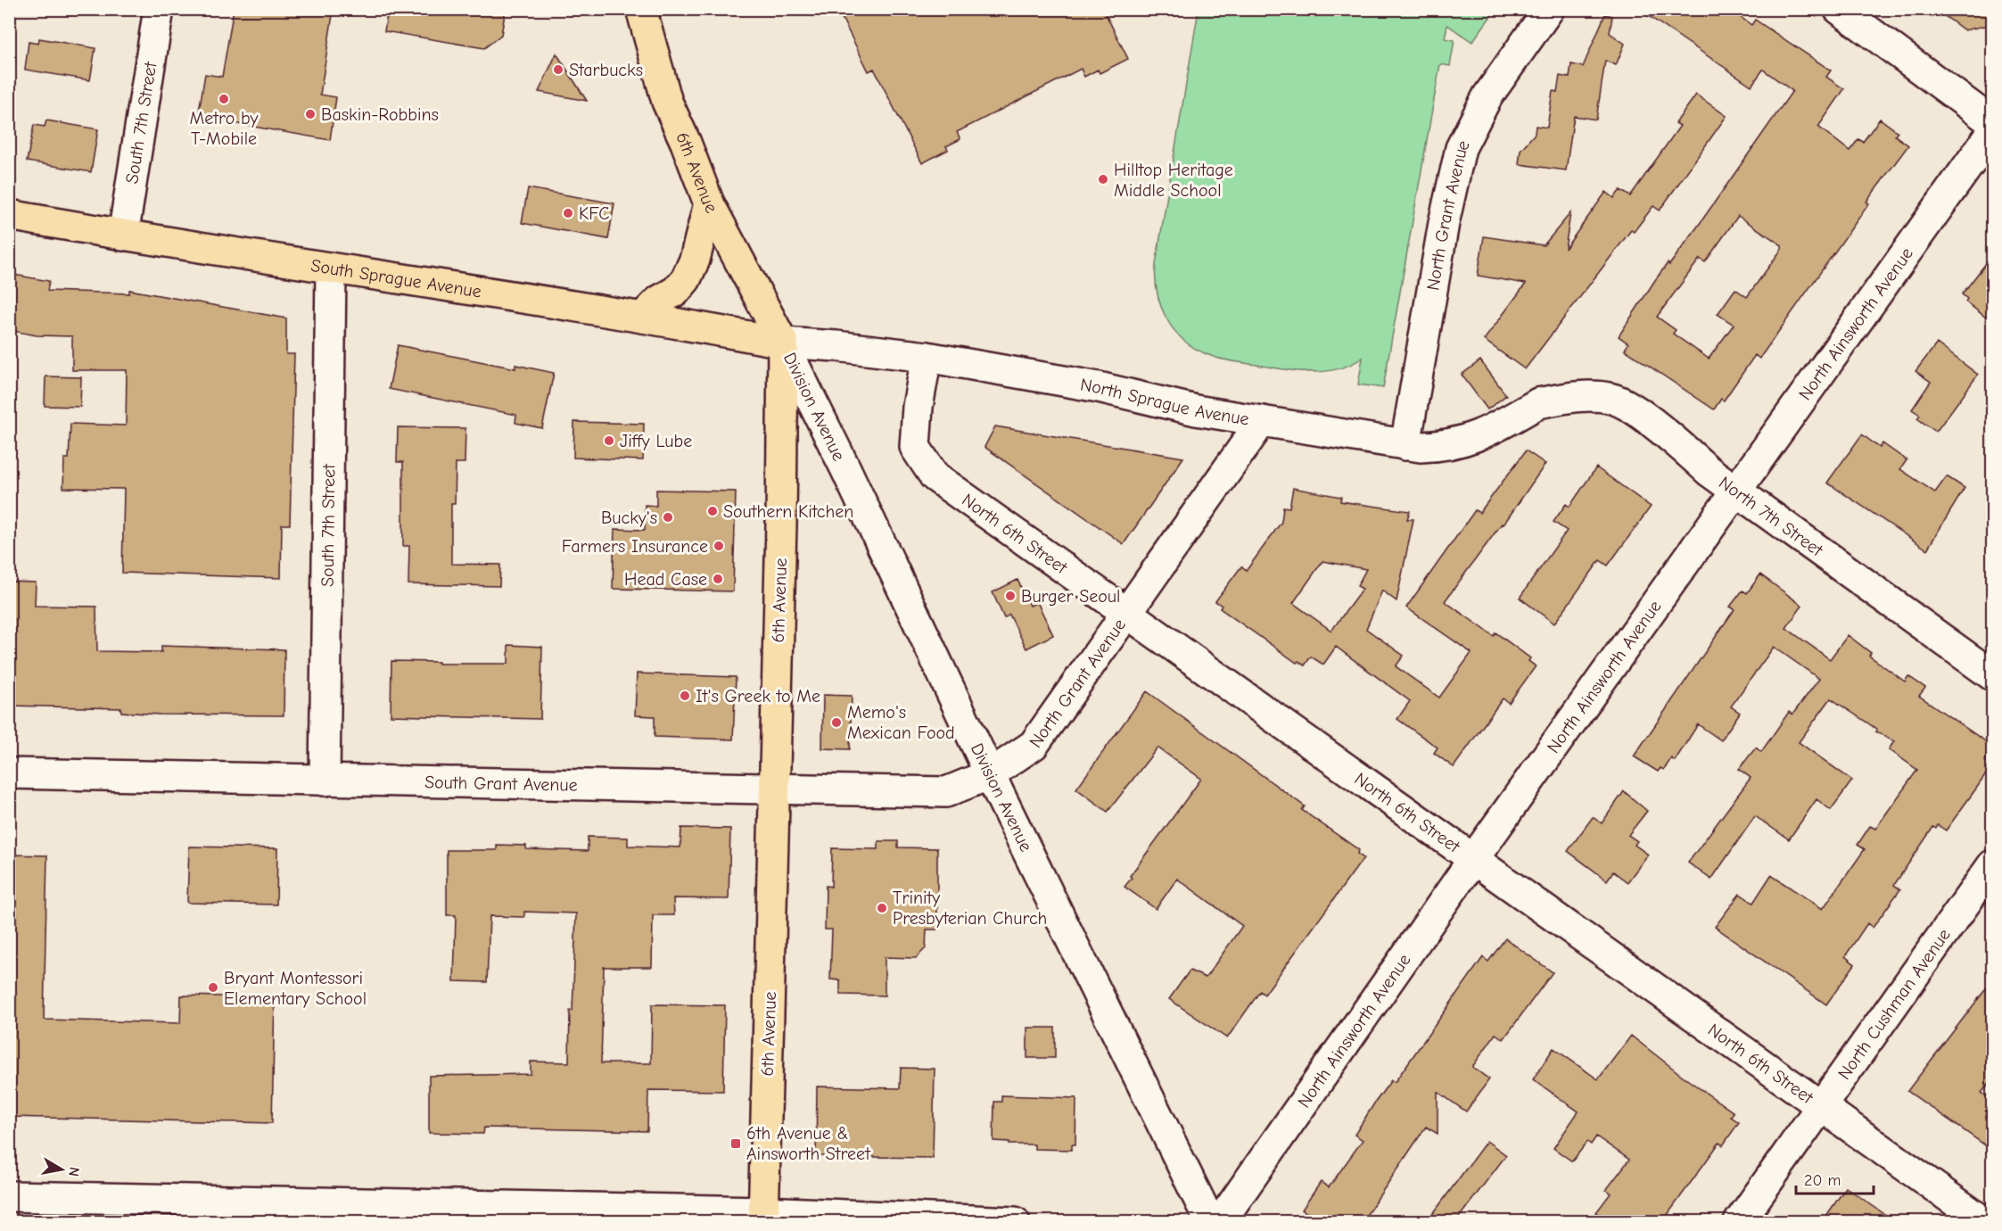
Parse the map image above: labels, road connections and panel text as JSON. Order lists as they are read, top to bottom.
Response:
{
  "streets": {
    "main road": ["6th Avenue", "South Sprague Avenue"],
    "street": [
      "South 7th Street",
      "North Grant Avenue",
      "North Ainsworth Avenue",
      "North Sprague Avenue",
      "Division Avenue",
      "North 7th Street",
      "North 6th Street",
      "South Grant Avenue",
      "North Cushman Avenue"
    ]
  },
  "crossings": [
    ["South 7th Street", "South Sprague Avenue"],
    ["South 7th Street", "South Grant Avenue"],
    ["6th Avenue", "South Sprague Avenue"],
    ["6th Avenue", "North Sprague Avenue"],
    ["6th Avenue", "Division Avenue"],
    ["6th Avenue", "South Grant Avenue"],
    ["North Grant Avenue", "North Sprague Avenue"],
    ["North Grant Avenue", "Division Avenue"],
    ["North Grant Avenue", "North 6th Street"],
    ["North Grant Avenue", "South Grant Avenue"],
    ["South Sprague Avenue", "North Sprague Avenue"],
    ["South Sprague Avenue", "Division Avenue"],
    ["North Ainsworth Avenue", "North 7th Street"],
    ["North Ainsworth Avenue", "North 6th Street"],
    ["North Sprague Avenue", "Division Avenue"],
    ["North Sprague Avenue", "North 7th Street"],
    ["North Sprague Avenue", "North 6th Street"],
    ["Division Avenue", "South Grant Avenue"],
    ["North 6th Street", "North Cushman Avenue"]
  ],
  "places": {
    "other": [
      "Starbucks",
      "Metro by T-Mobile",
      "Baskin-Robbins",
      "Hilltop Heritage Middle School",
      "KFC",
      "Jiffy Lube",
      "Southern Kitchen",
      "Bucky's",
      "Farmers Insurance",
      "Head Case",
      "Burger Seoul",
      "It's Greek to Me",
      "Memo's Mexican Food",
      "Trinity Presbyterian Church",
      "Bryant Montessori Elementary School"
    ],
    "transit": ["6th Avenue & Ainsworth Street"]
  },
  "scale_bar": "20 m",
  "north": "right"
}
